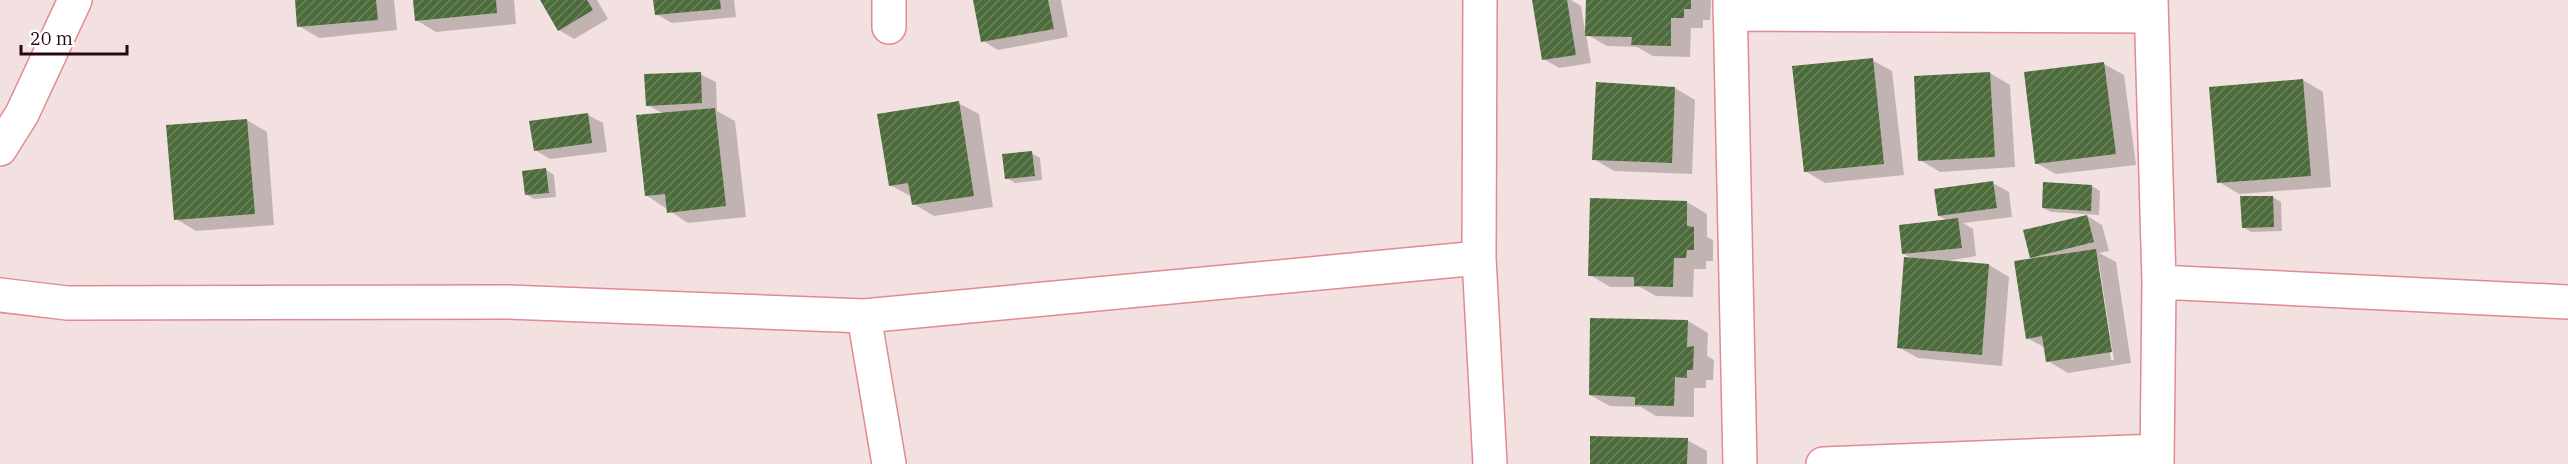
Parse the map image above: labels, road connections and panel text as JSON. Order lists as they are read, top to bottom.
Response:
{
  "scale_bar": "20 m"
}
